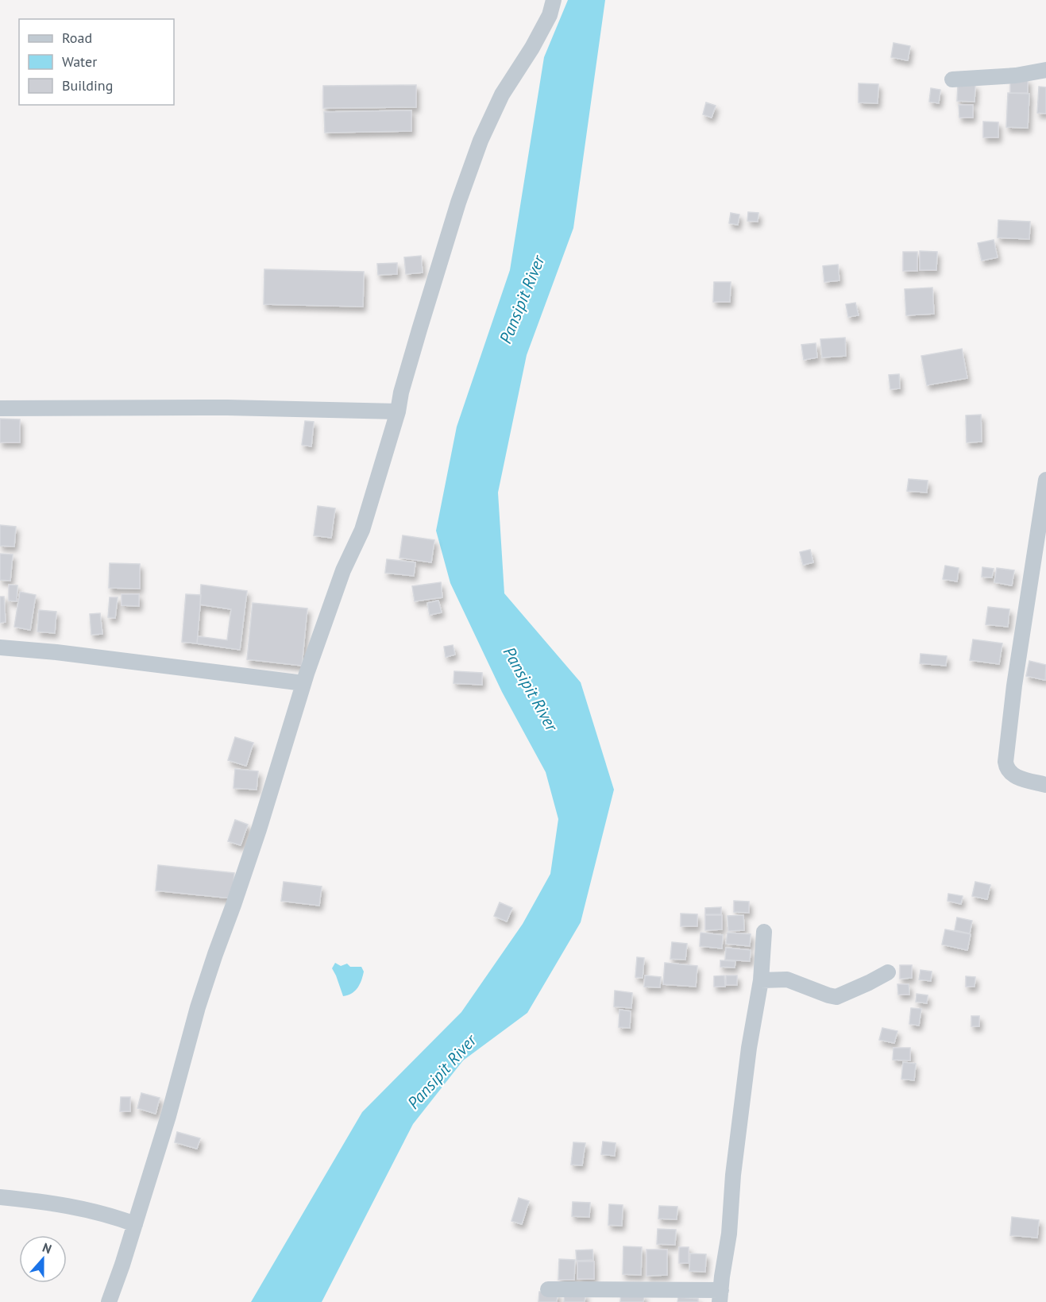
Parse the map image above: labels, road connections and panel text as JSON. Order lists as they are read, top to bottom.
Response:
{
  "water": ["Pansipit River"],
  "legend": ["Road", "Water", "Building"],
  "north": "top"
}
